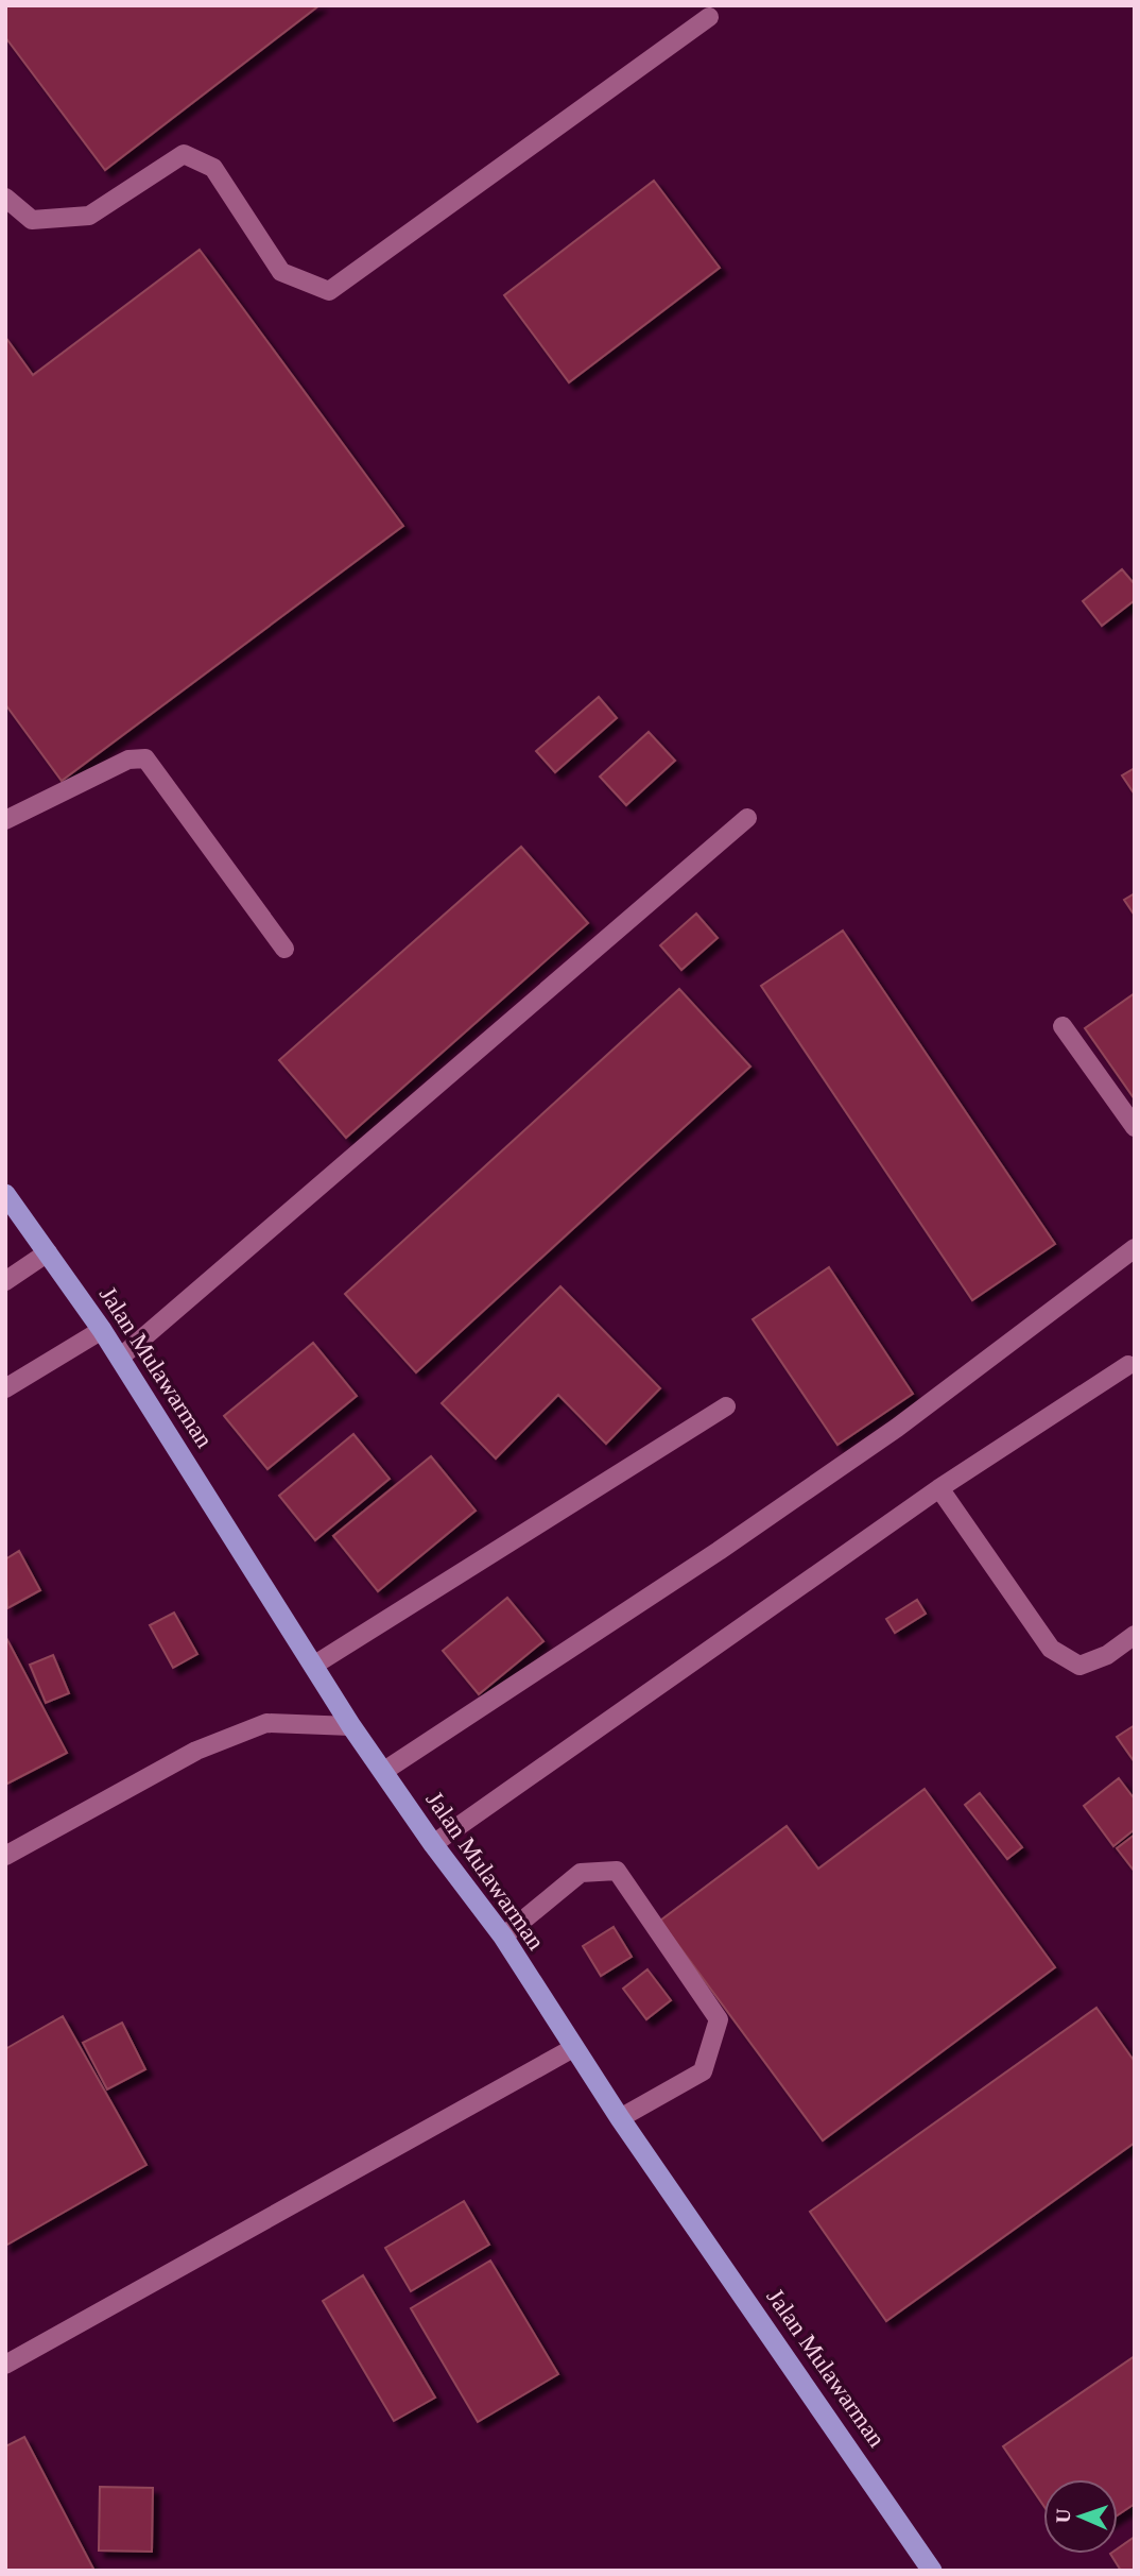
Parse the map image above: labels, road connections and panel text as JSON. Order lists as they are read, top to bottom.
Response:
{
  "streets": {
    "highway": ["Jalan Mulawarman"]
  },
  "north": "left"
}
